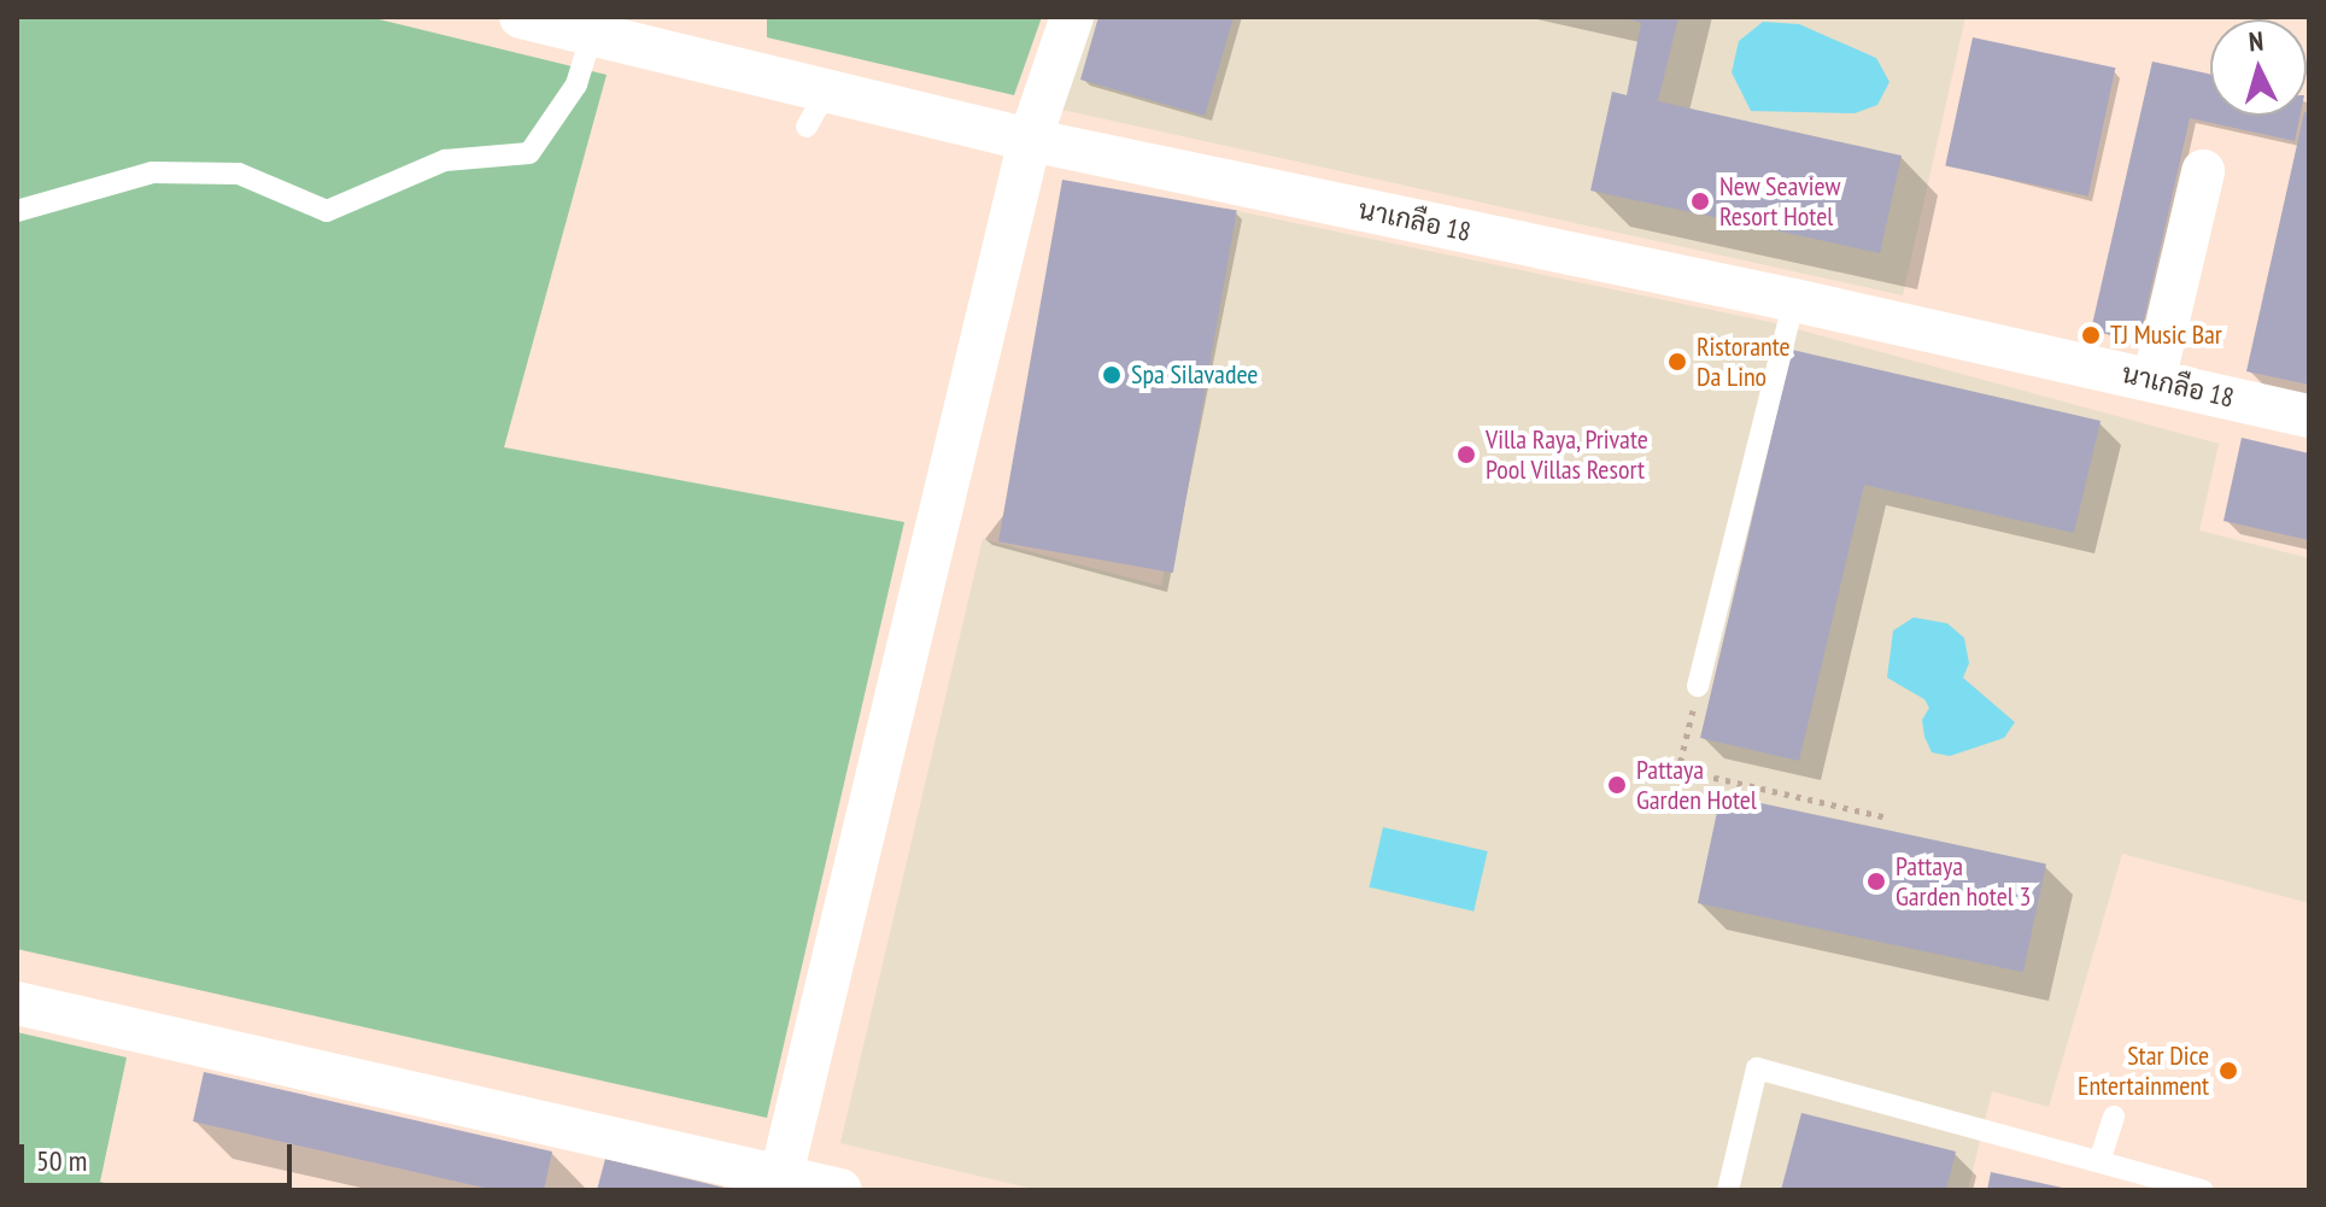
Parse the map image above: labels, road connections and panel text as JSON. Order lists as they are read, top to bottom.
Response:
{
  "streets": {
    "street": ["นาเกลือ 18"]
  },
  "places": [
    "New Seaview Resort Hotel",
    "TJ Music Bar",
    "Ristorante Da Lino",
    "Spa Silavadee",
    "Villa Raya, Private Pool Villas Resort",
    "Pattaya Garden Hotel",
    "Pattaya Garden hotel 3",
    "Star Dice Entertainment"
  ],
  "scale_bar": "50 m",
  "north": "top"
}
